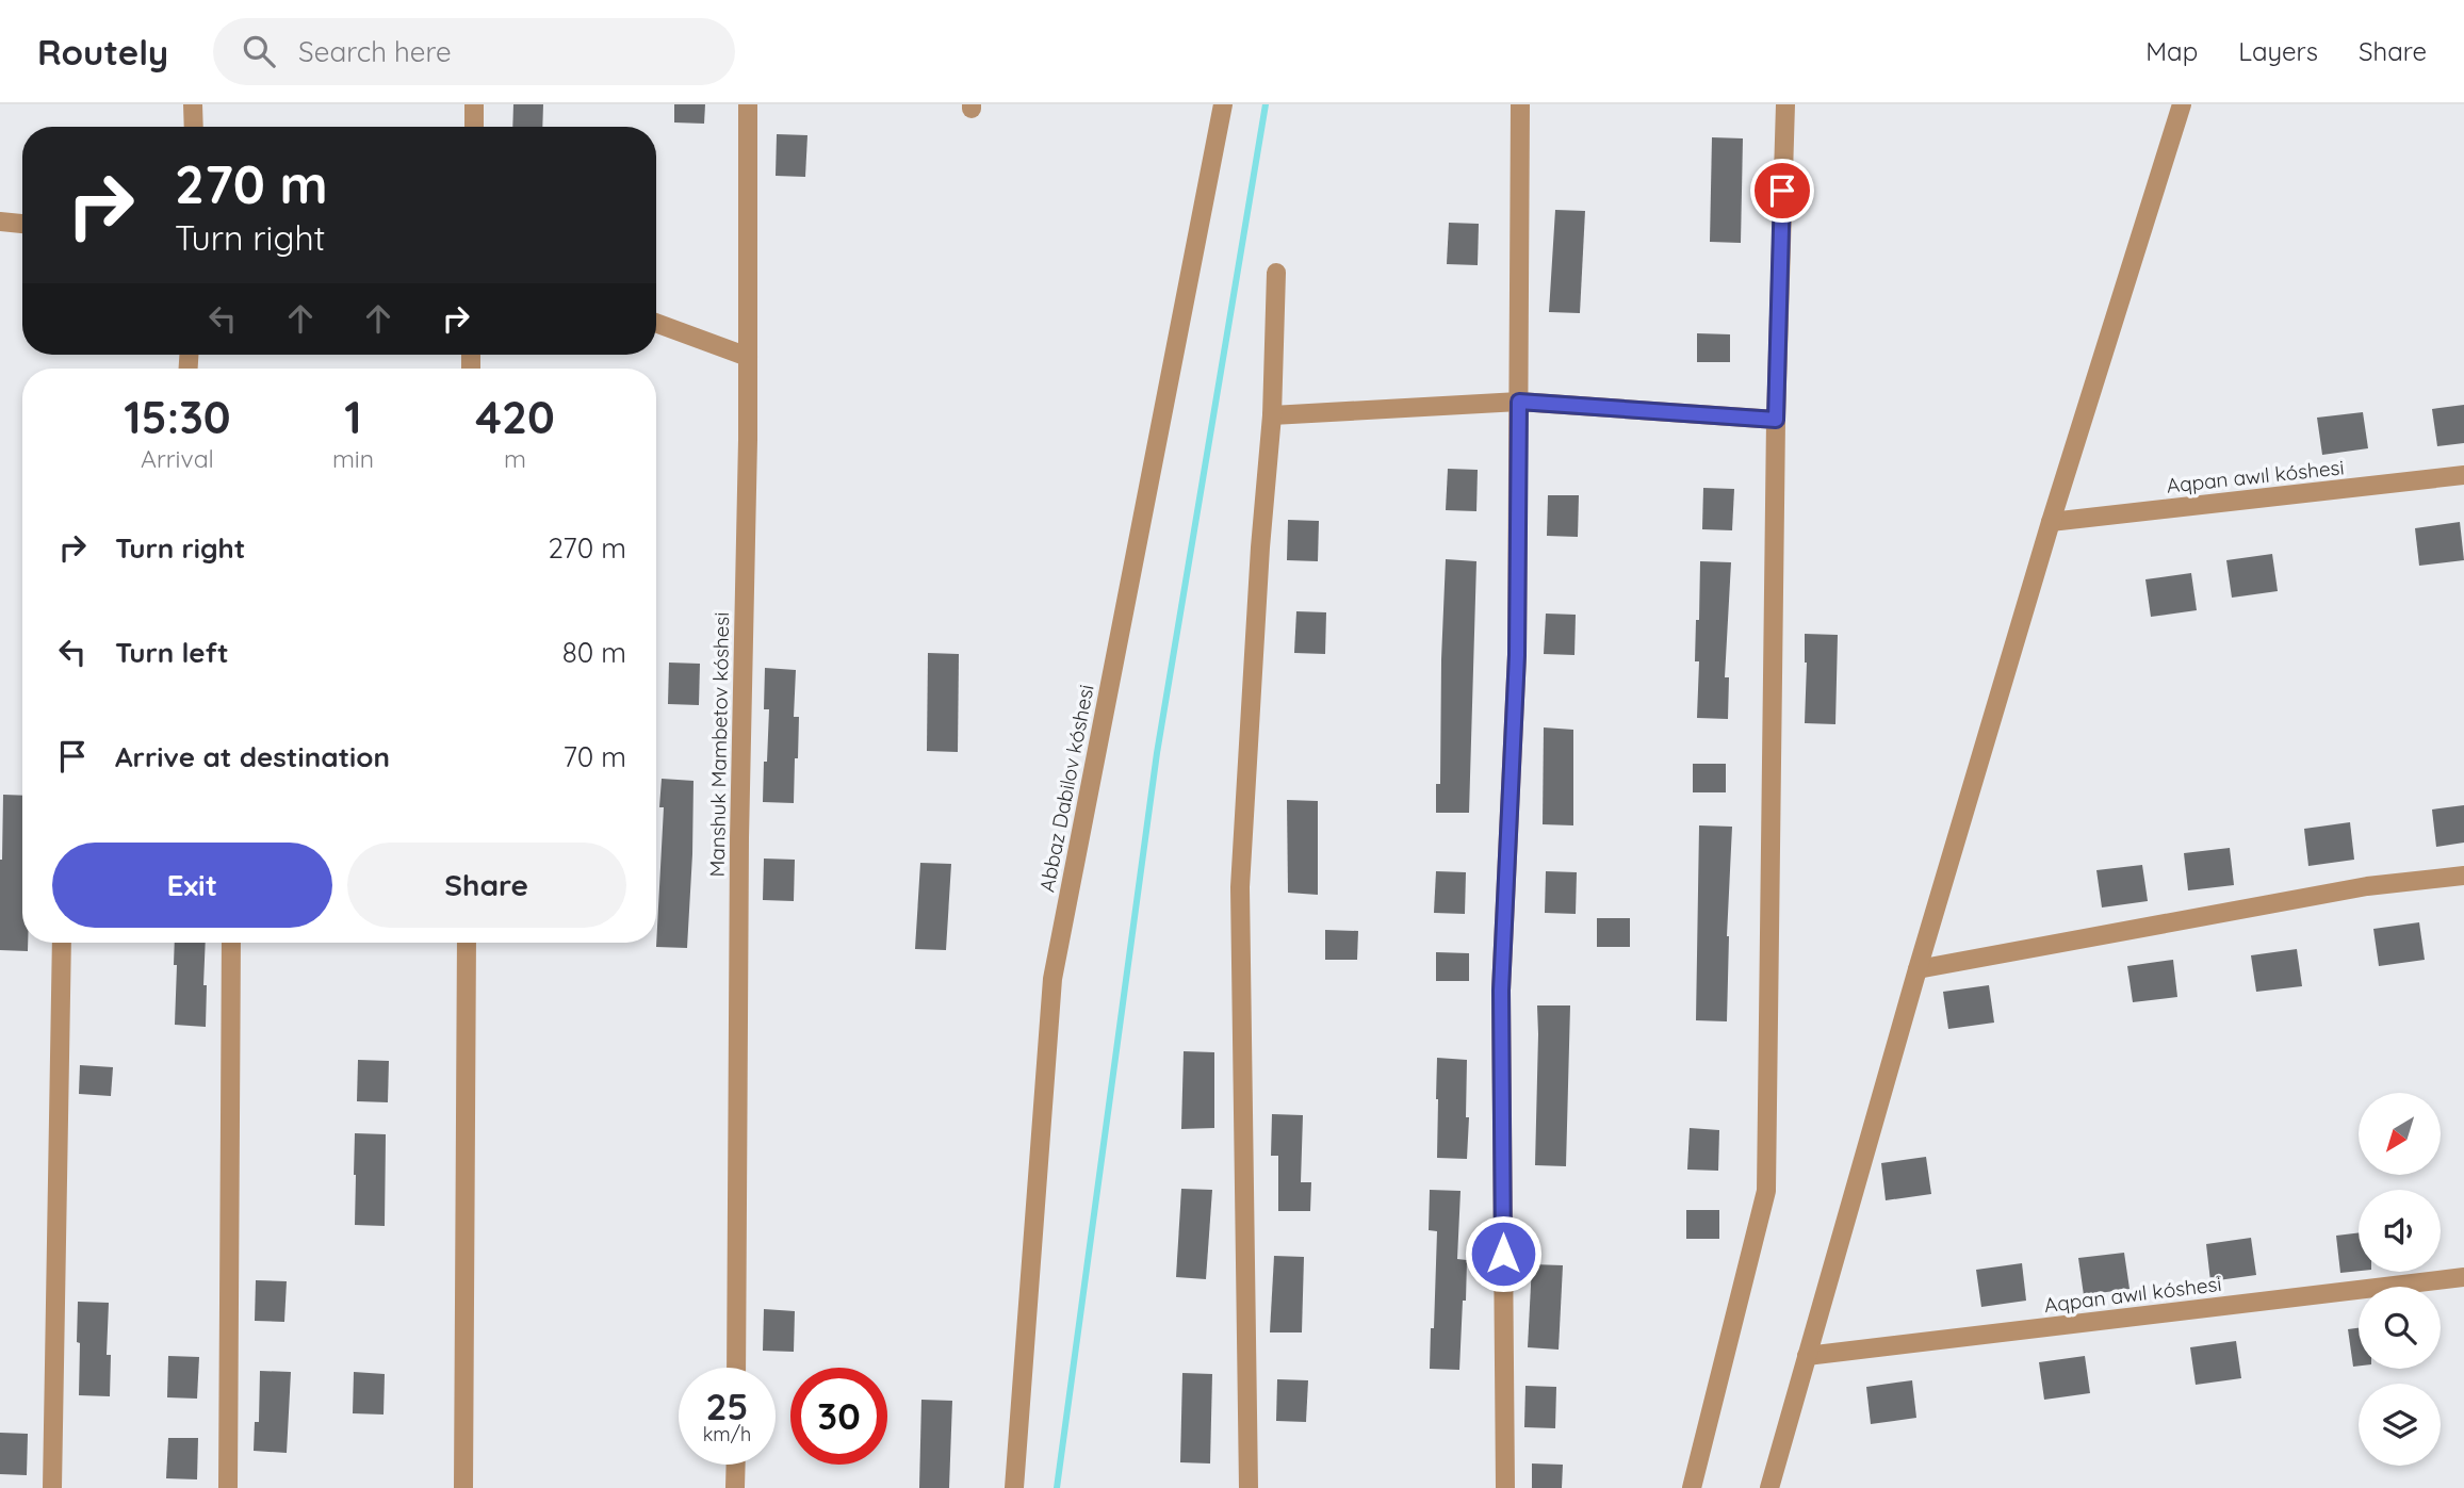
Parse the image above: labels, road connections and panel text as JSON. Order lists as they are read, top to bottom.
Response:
{
  "streets": {
    "street": ["Aqpan awıl kóshesi", "Manshuk Mambetov kóshesi", "Abbaz Dabilov kóshesi"]
  },
  "north": "bottom left",
  "page": {
    "header": "Routely",
    "search": "Search here",
    "nav": ["Map", "Layers", "Share"],
    "turn": ["270 m", "Turn right"],
    "eta": [
      "15:30",
      "Arrival",
      "1",
      "min",
      "420",
      "m"
    ],
    "list": [
      {
        "name": "Turn right",
        "value": "270 m"
      },
      {
        "name": "Turn left",
        "value": "80 m"
      },
      {
        "name": "Arrive at destination",
        "value": "70 m"
      }
    ],
    "buttons": ["Exit", "Share"],
    "speed": "25 km/h",
    "limit": "30"
  }
}
